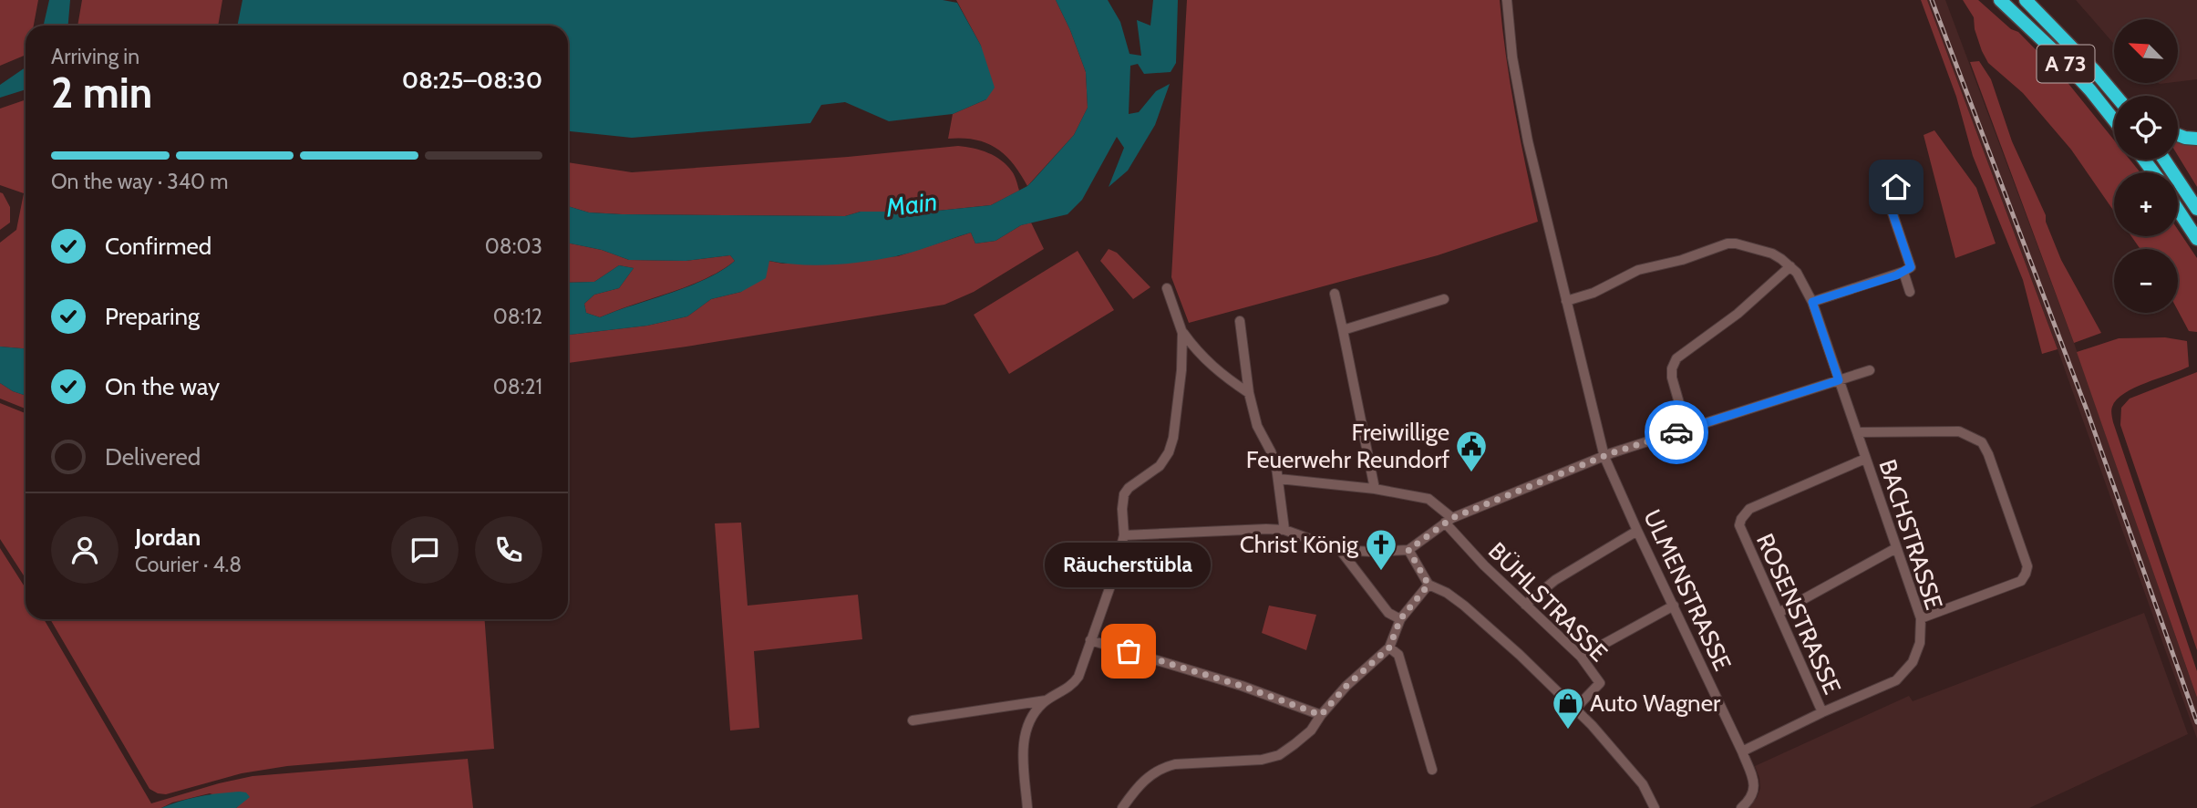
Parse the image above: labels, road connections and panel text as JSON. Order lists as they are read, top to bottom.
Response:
{
  "streets": {
    "highway": ["A 73"],
    "street": [
      "BACHSTRASSE",
      "ULMENSTRASSE",
      "BÜHLSTRASSE",
      "ROSENSTRASSE"
    ]
  },
  "crossings": [
    ["BACHSTRASSE", "ULMENSTRASSE"],
    ["BACHSTRASSE", "ROSENSTRASSE"]
  ],
  "water": ["Main"],
  "places": {
    "public building": ["Freiwillige Feuerwehr Reundorf"],
    "church": ["Christ König"],
    "other": ["Räucherstübla"],
    "shop": ["Auto Wagner"]
  },
  "north": "top left",
  "page": {
    "map_buttons": ["+", "−"],
    "heading": ["2 min", "Arriving in", "08:25–08:30"],
    "panel": ["Jordan", "Courier · 4.8"],
    "bar": "On the way · 340 m",
    "list": [
      ["Confirmed", "08:03"],
      ["Preparing", "08:12"],
      ["On the way", "08:21"],
      "Delivered"
    ],
    "bubble": "Räucherstübla"
  }
}
